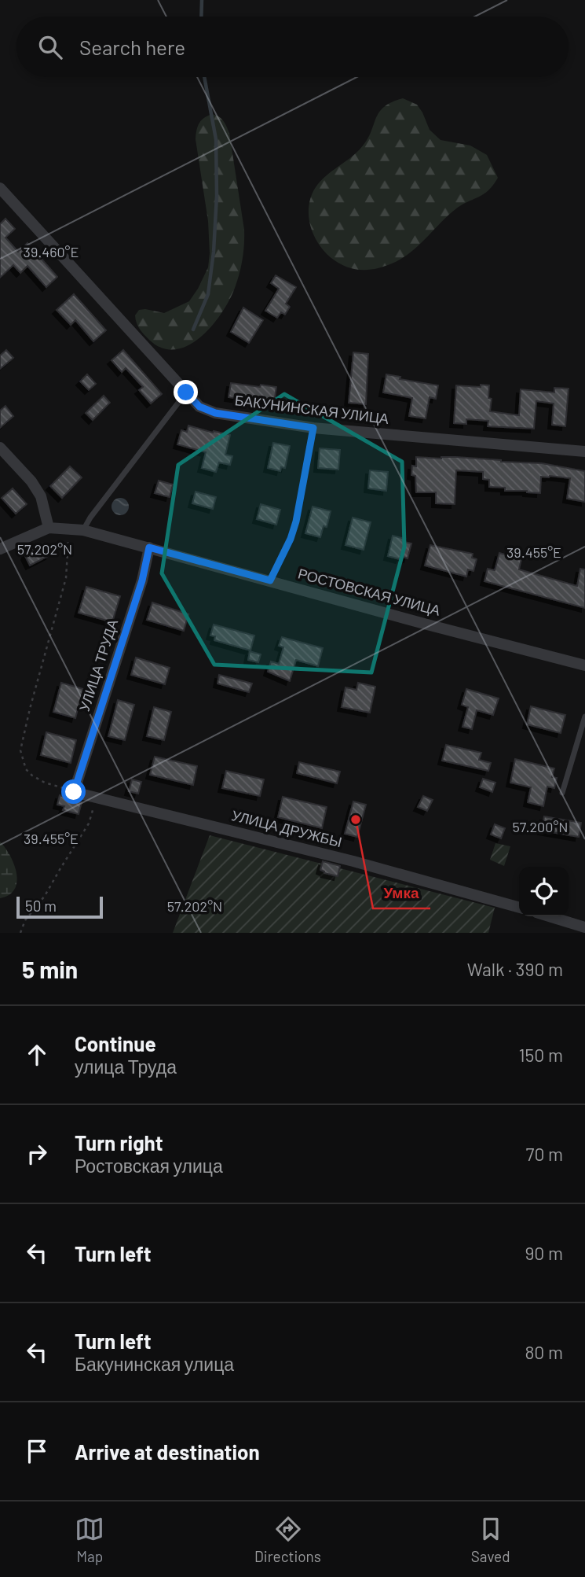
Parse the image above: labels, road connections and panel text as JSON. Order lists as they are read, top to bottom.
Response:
{
  "streets": {
    "street": [
      "БАКУНИНСКАЯ УЛИЦА",
      "РОСТОВСКАЯ УЛИЦА",
      "УЛИЦА ТРУДА",
      "УЛИЦА ДРУЖБЫ"
    ]
  },
  "crossings": [
    ["РОСТОВСКАЯ УЛИЦА", "УЛИЦА ТРУДА"],
    ["УЛИЦА ТРУДА", "УЛИЦА ДРУЖБЫ"]
  ],
  "places": ["Умка"],
  "scale_bar": "50 m",
  "page": {
    "search": "Search here",
    "scale": "50 m",
    "heading": ["5 min", "Walk · 390 m"],
    "list": [
      ["Continue", "улица Труда", "150 m"],
      ["Turn right", "Ростовская улица", "70 m"],
      ["Turn left", "90 m"],
      ["Turn left", "Бакунинская улица", "80 m"],
      "Arrive at destination"
    ],
    "nav": ["Map", "Directions", "Saved"]
  },
  "coordinates": [
    "39.460°E",
    "57.202°N",
    "39.455°E",
    "57.200°N"
  ]
}
